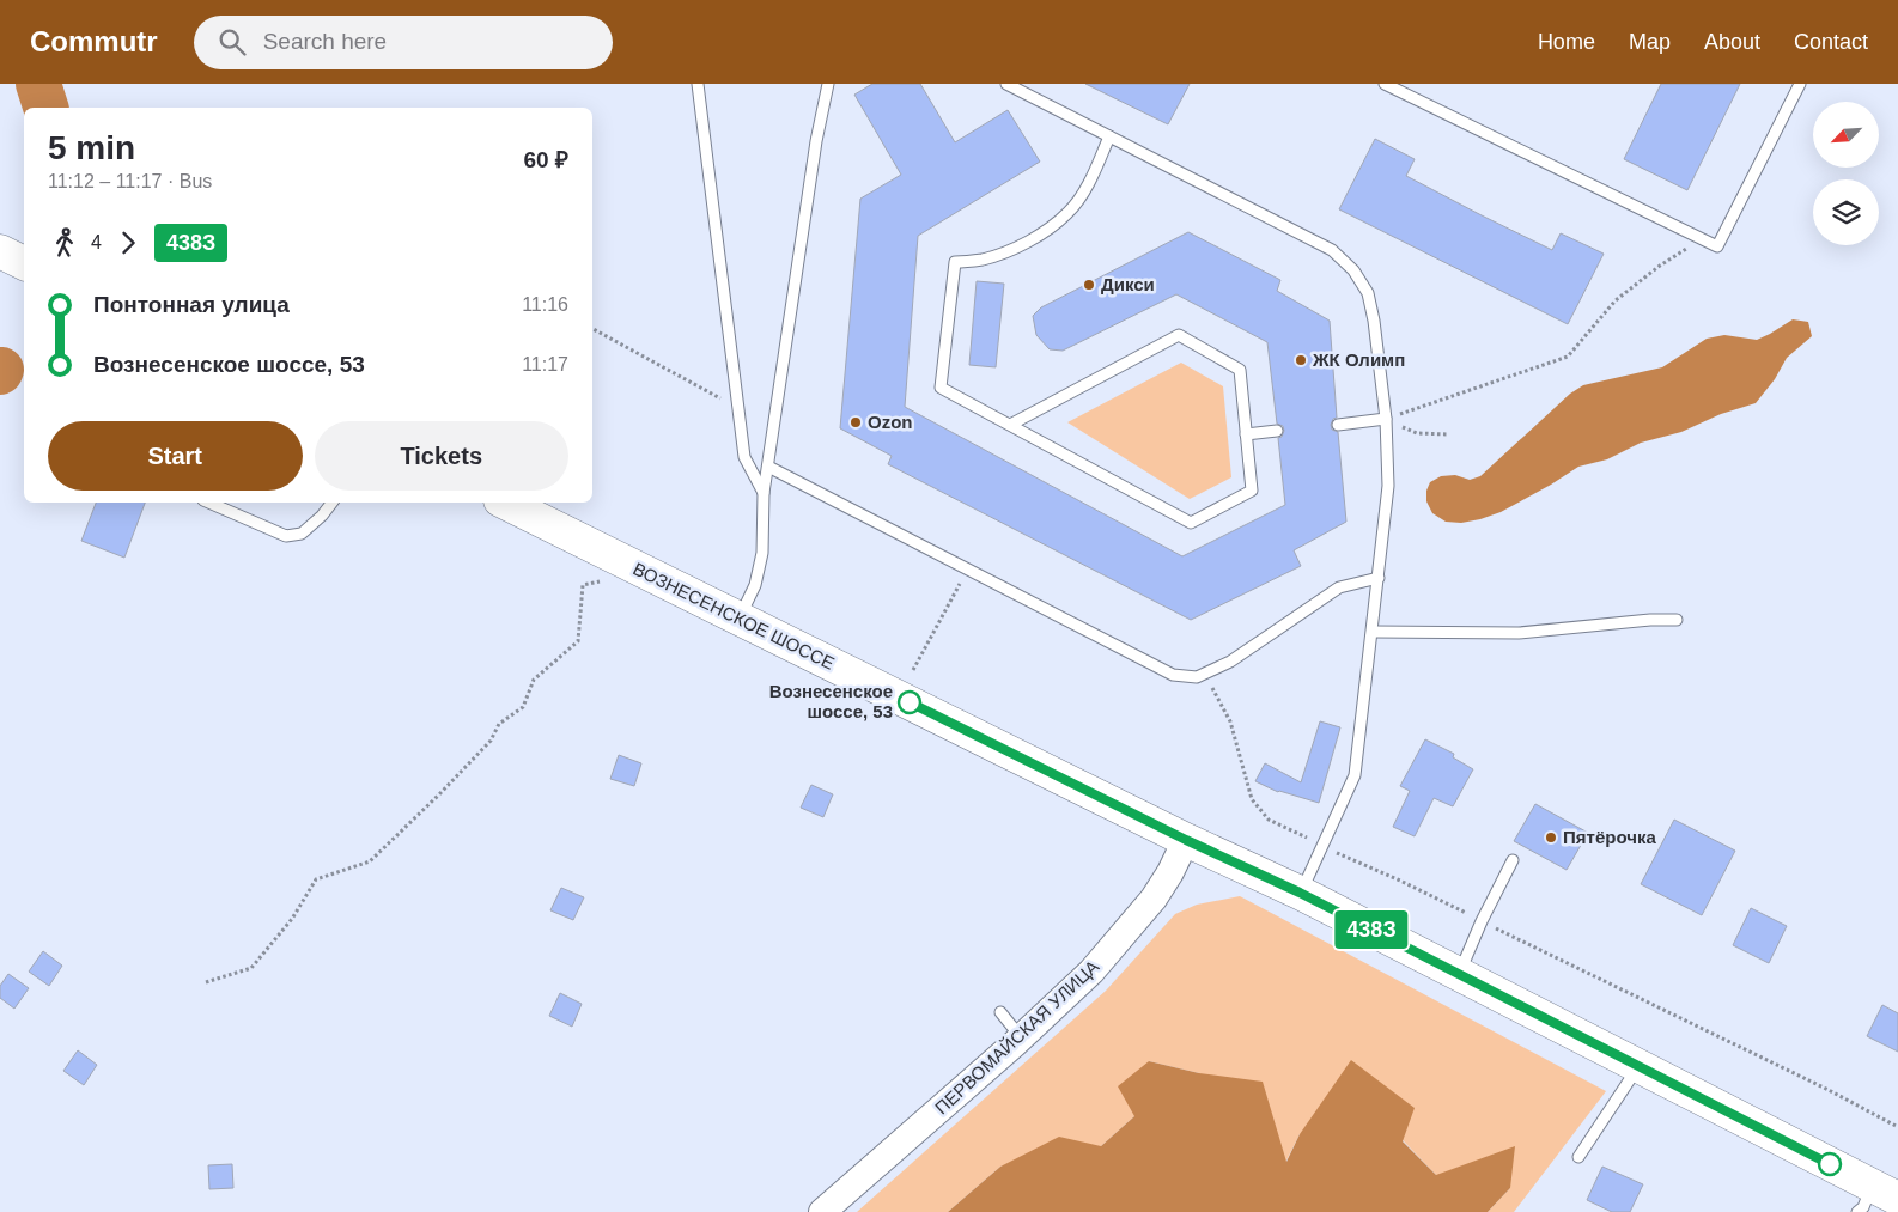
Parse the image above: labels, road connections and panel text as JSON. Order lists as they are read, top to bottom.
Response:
{
  "streets": {
    "main road": ["ВОЗНЕСЕНСКОЕ ШОССЕ"],
    "street": ["ПЕРВОМАЙСКАЯ УЛИЦА"]
  },
  "crossings": [
    ["ВОЗНЕСЕНСКОЕ ШОССЕ", "ПЕРВОМАЙСКАЯ УЛИЦА"]
  ],
  "places": [
    "Дикси",
    "ЖК Олимп",
    "Ozon",
    "Вознесенское шоссе, 53",
    "Пятёрочка"
  ],
  "lines": ["bus line 438З"],
  "north": "bottom left",
  "page": {
    "header": "Commutr",
    "search": "Search here",
    "nav": [
      "Home",
      "Map",
      "About",
      "Contact"
    ],
    "on_map": "438З",
    "heading": ["5 min", "11:12 – 11:17 · Bus", "60 ₽"],
    "legs": ["4", "438З"],
    "list": [
      {
        "name": "Понтонная улица",
        "value": "11:16"
      },
      {
        "name": "Вознесенское шоссе, 53",
        "value": "11:17"
      }
    ],
    "buttons": ["Start", "Tickets"]
  }
}
